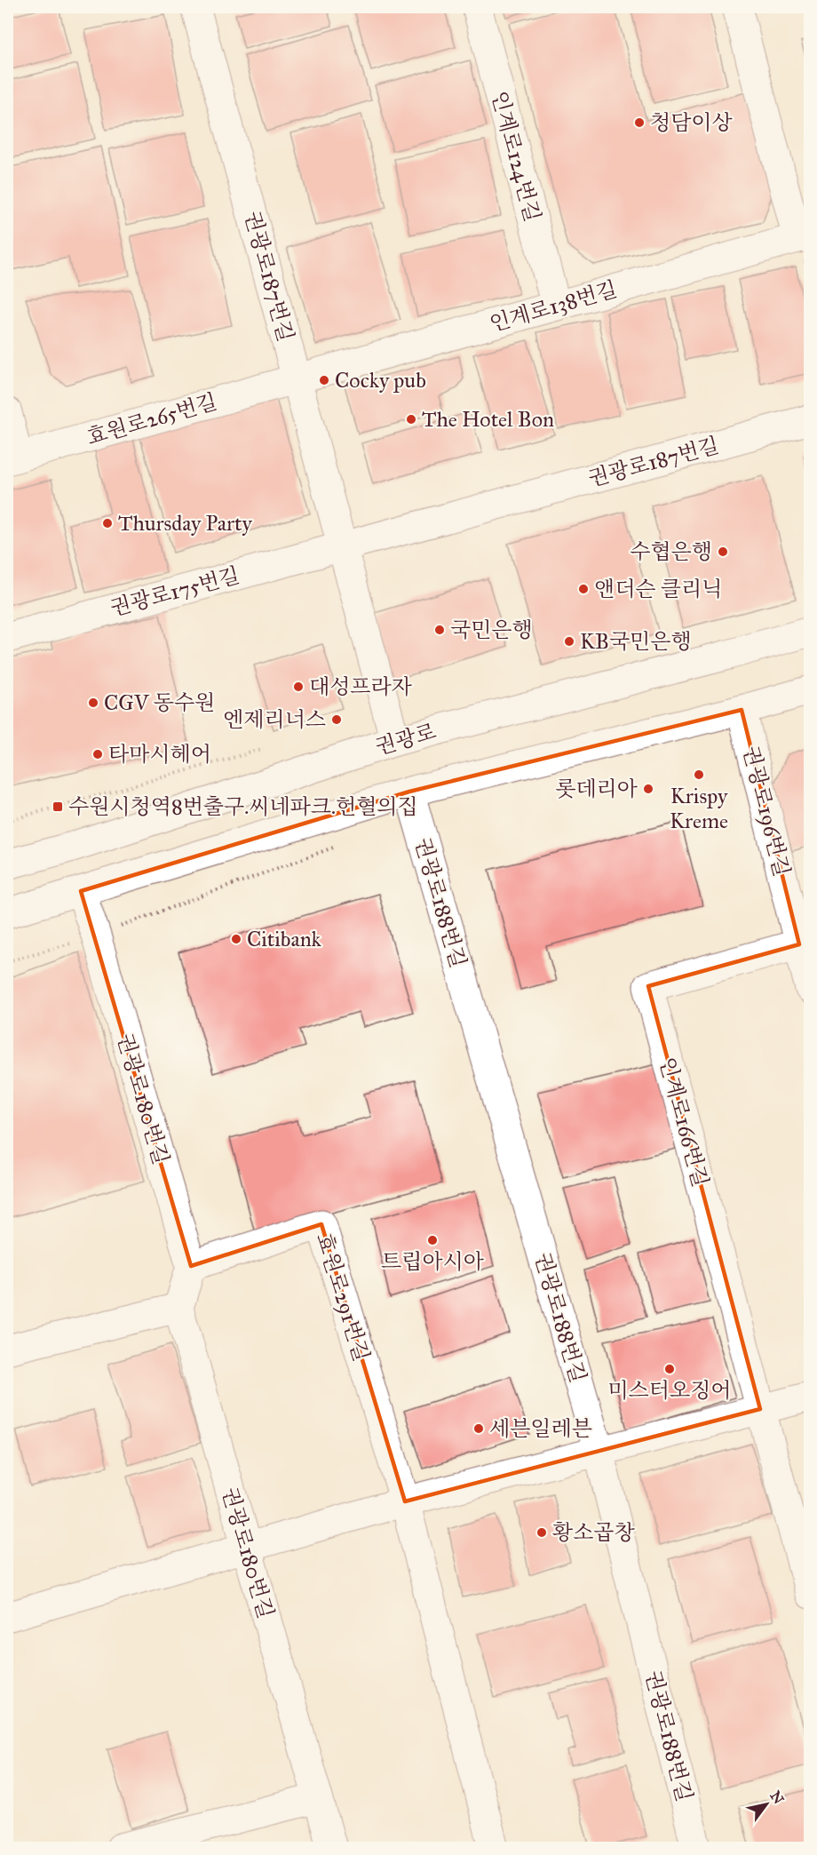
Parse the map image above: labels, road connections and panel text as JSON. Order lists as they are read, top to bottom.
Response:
{
  "streets": {
    "street": [
      "인계로124번길",
      "권광로187번길",
      "인계로138번길",
      "효원로265번길",
      "권광로175번길",
      "권광로",
      "권광로196번길",
      "권광로188번길",
      "권광로180번길",
      "인계로166번길",
      "효원로291번길"
    ]
  },
  "crossings": [
    ["인계로124번길", "인계로138번길"],
    ["권광로187번길", "인계로138번길"],
    ["권광로187번길", "효원로265번길"],
    ["권광로187번길", "권광로175번길"],
    ["권광로187번길", "권광로"],
    ["인계로138번길", "효원로265번길"],
    ["권광로196번길", "인계로166번길"],
    ["권광로180번길", "효원로291번길"]
  ],
  "places": {
    "other": [
      "청담이상",
      "Cocky pub",
      "The Hotel Bon",
      "Thursday Party",
      "수협은행",
      "앤더슨 클리닉",
      "국민은행",
      "KB국민은행",
      "대성프라자",
      "CGV 동수원",
      "엔제리너스",
      "타마시헤어",
      "Krispy Kreme",
      "롯데리아",
      "Citibank",
      "트립아시아",
      "미스터오징어",
      "세븐일레븐",
      "황소곱창"
    ],
    "transit": ["수원시청역8번출구.씨네파크.헌혈의집"]
  },
  "north": "top right"
}
